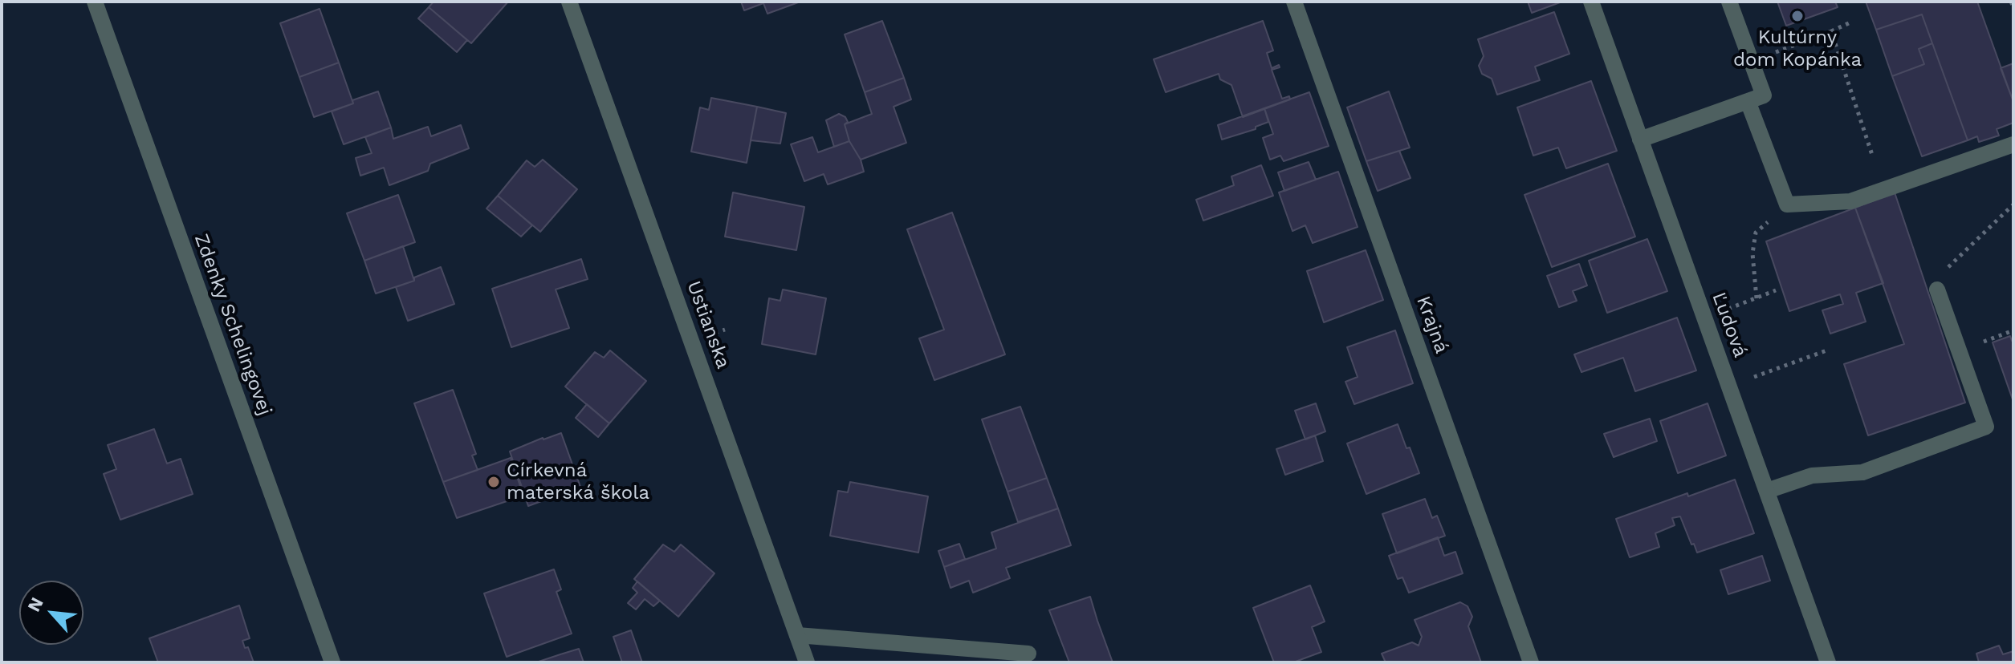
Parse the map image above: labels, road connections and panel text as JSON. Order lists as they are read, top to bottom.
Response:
{
  "streets": {
    "street": [
      "Zdenky Schelingovej",
      "Ustianska",
      "Krajná",
      "Ľudová"
    ]
  },
  "places": ["Kultúrny dom Kopánka", "Církevná materská škola"],
  "north": "top left"
}
